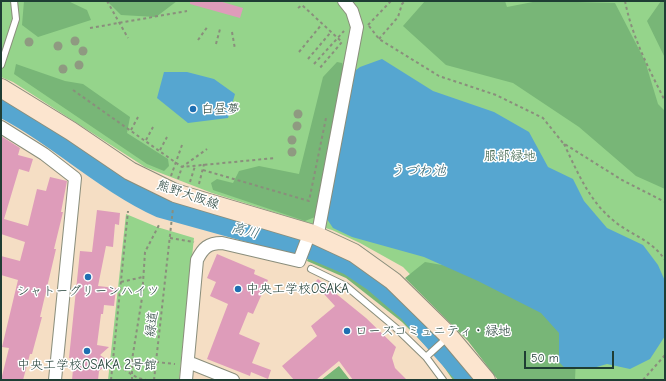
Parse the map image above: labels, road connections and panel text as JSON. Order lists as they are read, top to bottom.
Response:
{
  "streets": {
    "main road": ["熊野大阪線"],
    "path": ["緑道"]
  },
  "water": ["うづわ池", "高川"],
  "parks": ["服部緑地"],
  "places": [
    "白昼夢",
    "シャトーグリーンハイツ",
    "中央工学校OSAKA",
    "ローズコミュニティ・緑地",
    "中央工学校OSAKA 2号館"
  ],
  "scale_bar": "50 m"
}
